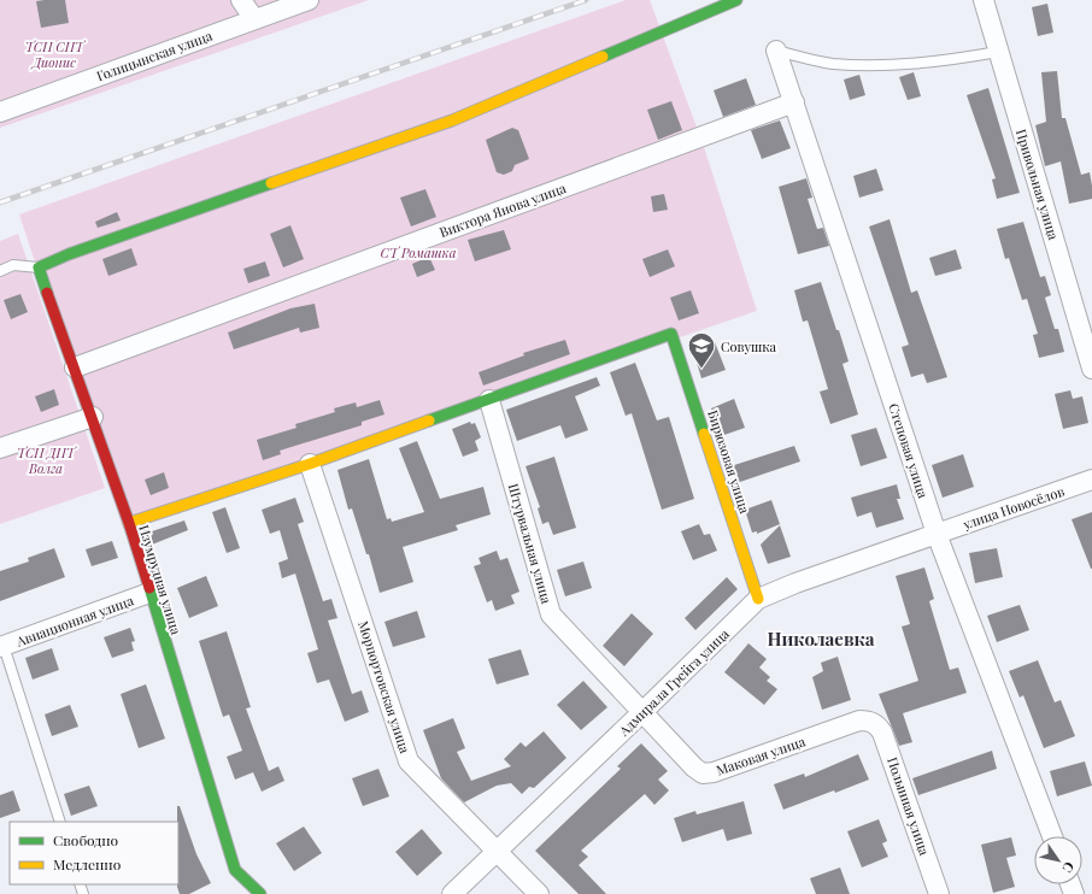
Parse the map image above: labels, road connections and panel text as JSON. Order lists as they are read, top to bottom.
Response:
{
  "streets": {
    "street": [
      "Голицынская улица",
      "Привольная улица",
      "Виктора Янова улица",
      "Степовая улица",
      "Бирюзовая улица",
      "улица Новосёлов",
      "Штурвальная улица",
      "Изумрудная улица",
      "Авиационная улица",
      "Адмирала Грейга улица",
      "Морпортовская улица",
      "Маковая улица",
      "Полынная улица"
    ]
  },
  "crossings": [
    ["Виктора Янова улица", "Степовая улица"],
    ["Виктора Янова улица", "Изумрудная улица"],
    ["Степовая улица", "улица Новосёлов"],
    ["Степовая улица", "Адмирала Грейга улица"],
    ["Бирюзовая улица", "Штурвальная улица"],
    ["Бирюзовая улица", "Адмирала Грейга улица"],
    ["улица Новосёлов", "Адмирала Грейга улица"],
    ["Штурвальная улица", "Адмирала Грейга улица"],
    ["Штурвальная улица", "Маковая улица"],
    ["Изумрудная улица", "Авиационная улица"],
    ["Адмирала Грейга улица", "Морпортовская улица"],
    ["Адмирала Грейга улица", "Маковая улица"],
    ["Маковая улица", "Полынная улица"]
  ],
  "districts": ["Николаевка"],
  "parks": ["ТСН СНТ Дионис", "СТ Ромашка", "ТСН ДНТ Волга"],
  "places": {
    "school or university": ["Совушка"]
  },
  "legend": ["Свободно", "Медленно"],
  "north": "bottom right"
}
